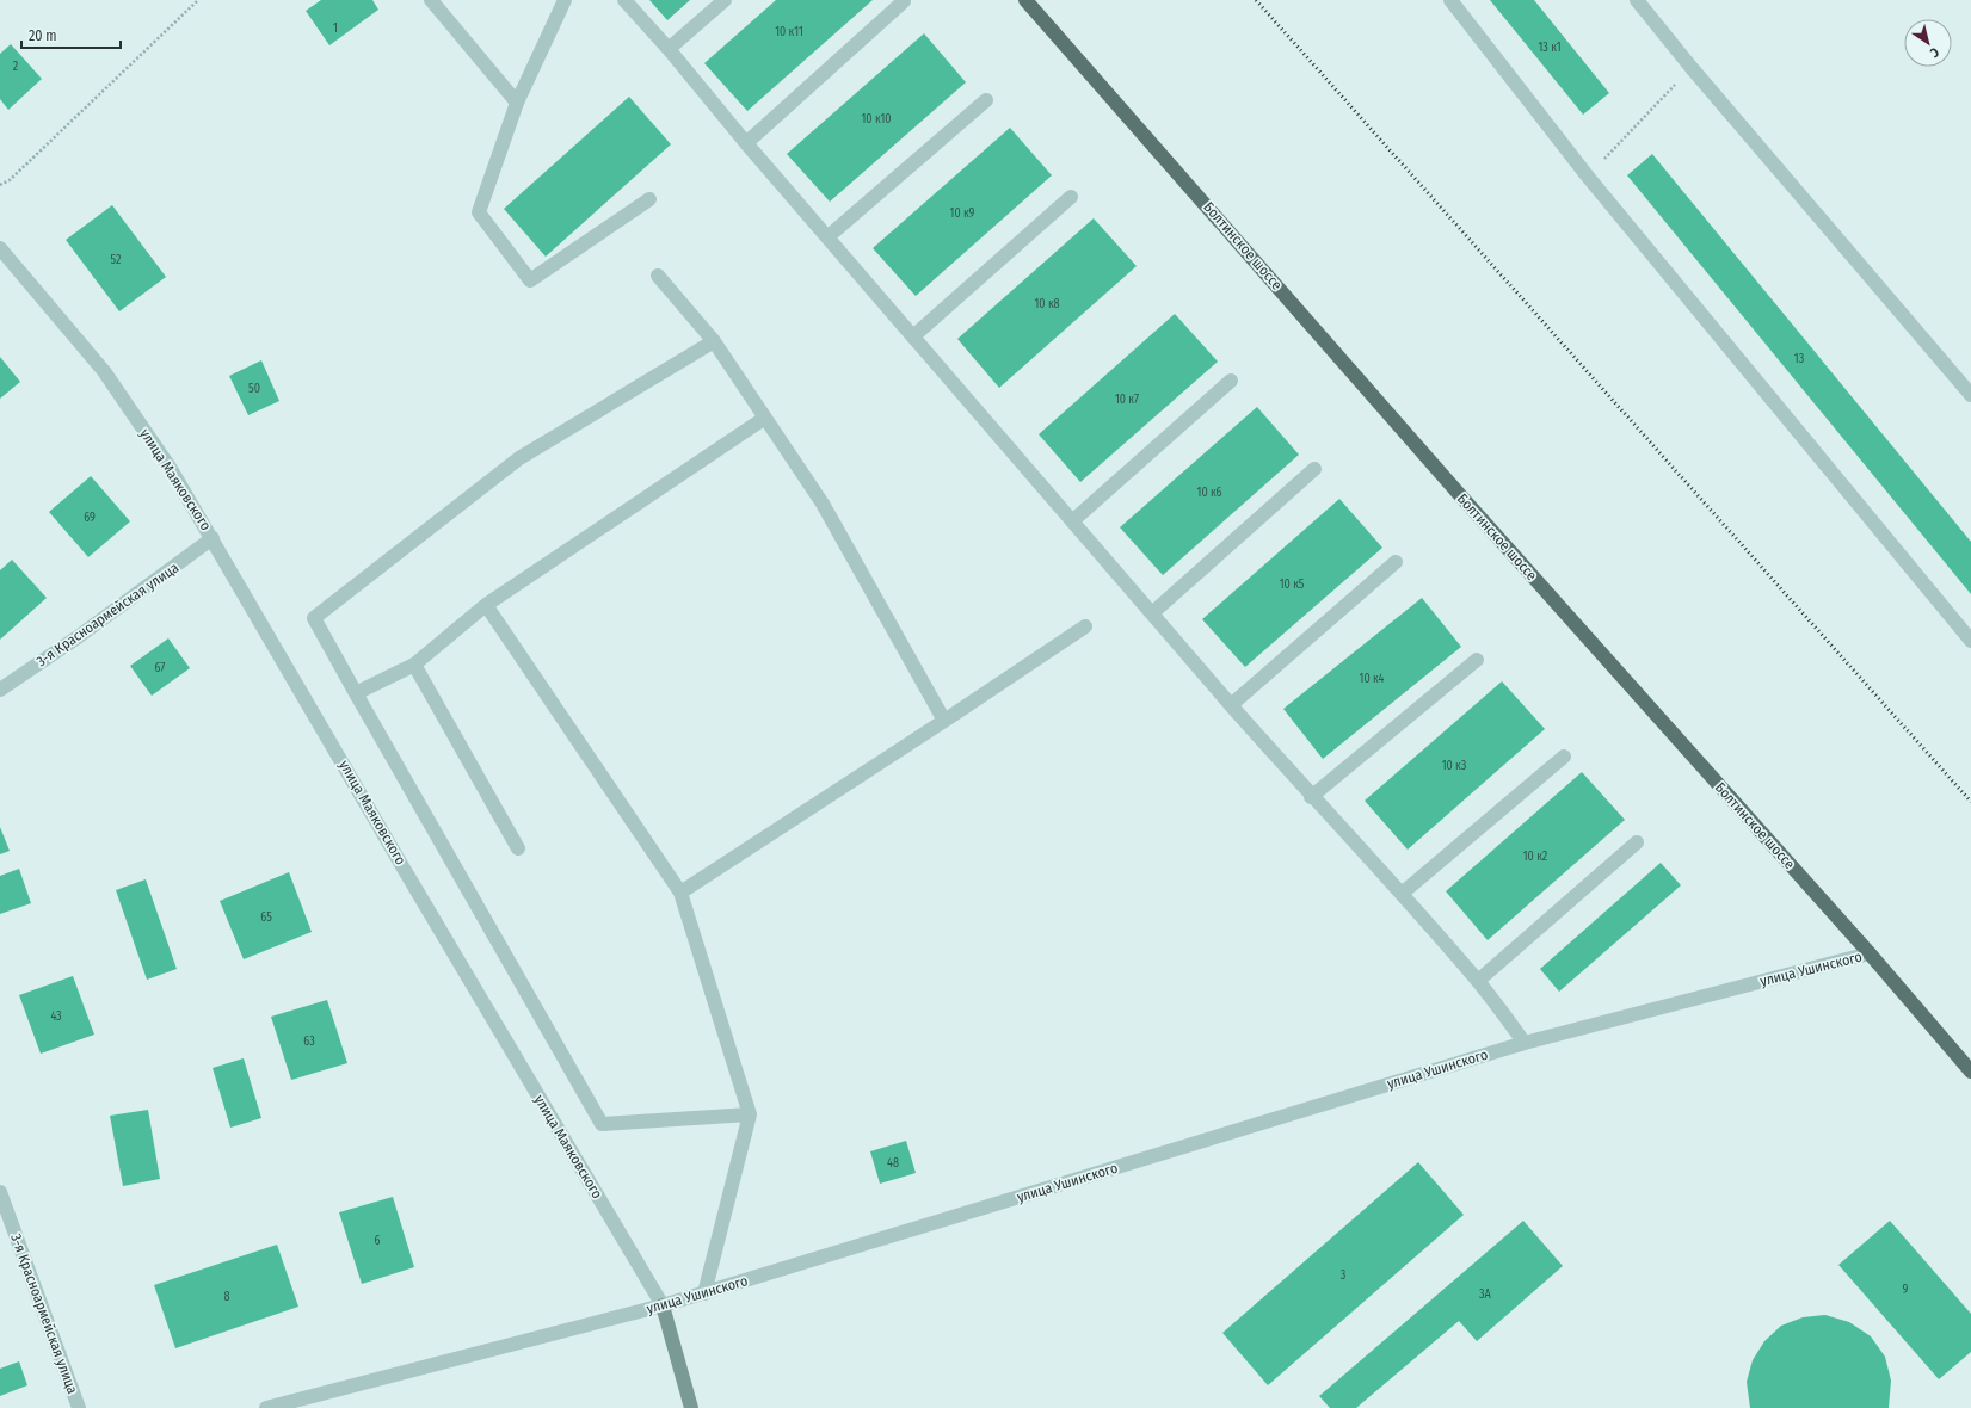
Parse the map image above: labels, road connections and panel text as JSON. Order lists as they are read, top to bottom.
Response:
{
  "streets": {
    "main road": ["Болтинское шоссе"],
    "street": ["улица Маяковского", "3-я Красноармейская улица", "улица Ушинского"]
  },
  "crossings": [
    ["Болтинское шоссе", "улица Ушинского"],
    ["улица Маяковского", "3-я Красноармейская улица"],
    ["улица Маяковского", "улица Ушинского"]
  ],
  "house_numbers": [
    "1",
    "10 к11",
    "13 к1",
    "2",
    "10 к10",
    "10 к9",
    "52",
    "10 к8",
    "13",
    "50",
    "10 к7",
    "10 к6",
    "69",
    "10 к5",
    "67",
    "10 к4",
    "10 к3",
    "10 к2",
    "65",
    "43",
    "63",
    "48",
    "6",
    "3",
    "9",
    "3А",
    "8"
  ],
  "scale_bar": "20 m",
  "north": "bottom right"
}
